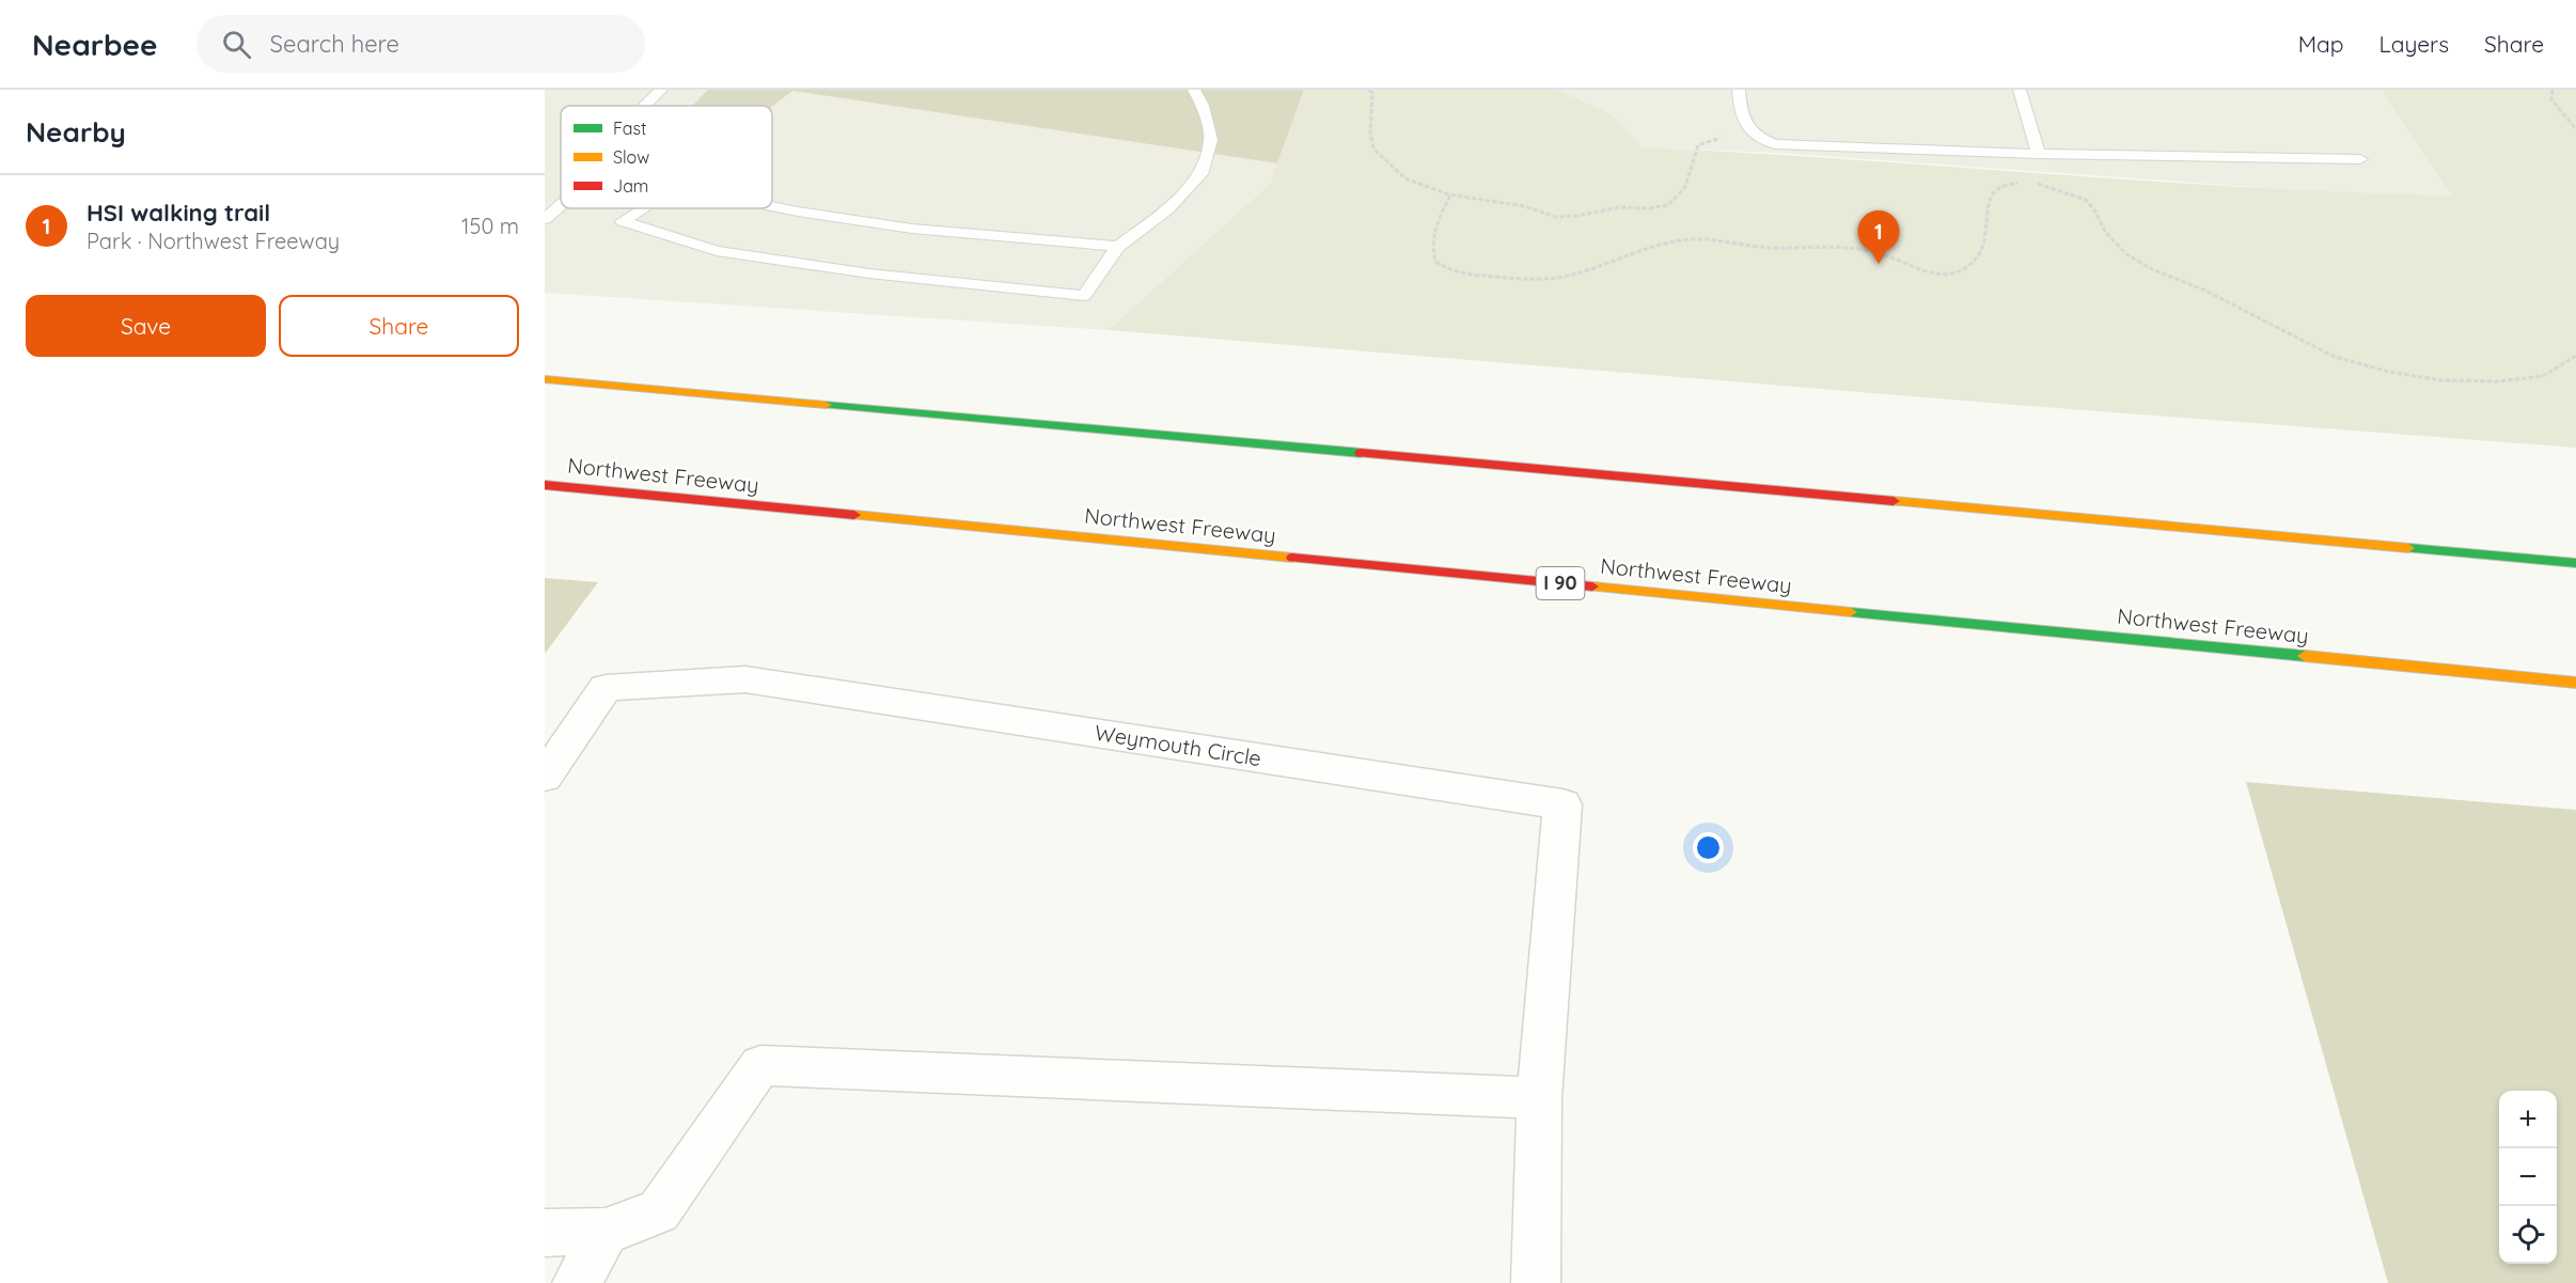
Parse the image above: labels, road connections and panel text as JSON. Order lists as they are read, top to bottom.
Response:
{
  "streets": {
    "highway": ["Northwest Freeway", "I 90"],
    "street": ["Weymouth Circle"]
  },
  "legend": ["Fast", "Slow", "Jam"],
  "page": {
    "header": "Nearbee",
    "search": "Search here",
    "nav": ["Map", "Layers", "Share"],
    "heading": "Nearby",
    "list": [
      {
        "mark": "1",
        "name": "HSI walking trail",
        "note": "Park · Northwest Freeway",
        "value": "150 m"
      }
    ],
    "pins": "1",
    "buttons": ["Save", "Share"],
    "map_buttons": ["+", "−"]
  }
}
